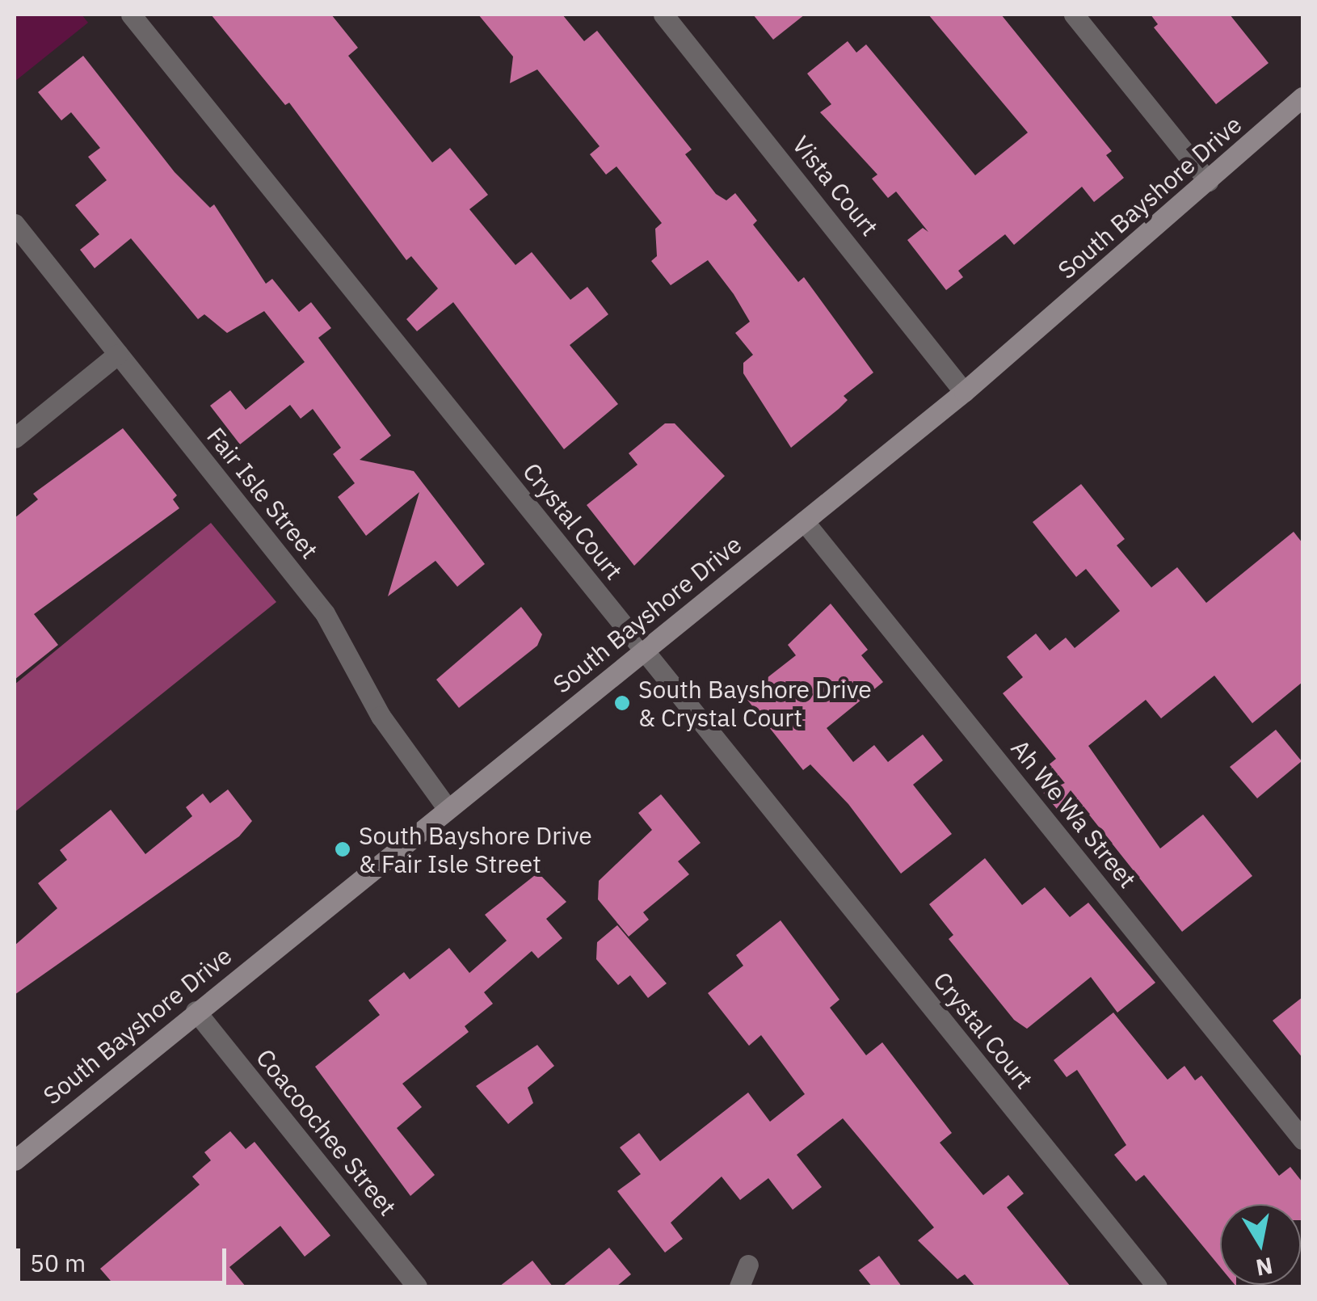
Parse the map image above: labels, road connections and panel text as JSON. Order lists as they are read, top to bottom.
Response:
{
  "streets": {
    "main road": ["South Bayshore Drive"],
    "street": [
      "Vista Court",
      "Fair Isle Street",
      "Crystal Court",
      "Ah We Wa Street",
      "Coacoochee Street"
    ]
  },
  "crossings": [
    ["Vista Court", "South Bayshore Drive"],
    ["South Bayshore Drive", "Fair Isle Street"],
    ["South Bayshore Drive", "Crystal Court"],
    ["South Bayshore Drive", "Ah We Wa Street"],
    ["South Bayshore Drive", "Coacoochee Street"]
  ],
  "places": ["South Bayshore Drive & Crystal Court", "South Bayshore Drive & Fair Isle Street"],
  "scale_bar": "50 m",
  "north": "bottom"
}
